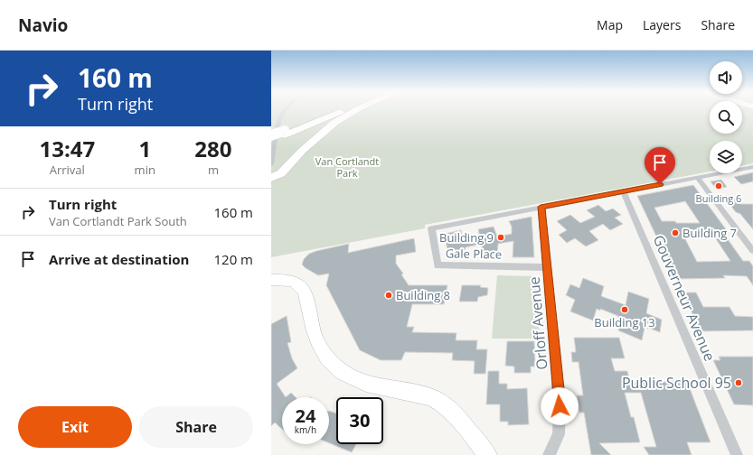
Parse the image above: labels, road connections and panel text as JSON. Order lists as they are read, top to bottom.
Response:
{
  "streets": {
    "street": ["Gale Place", "Gouverneur Avenue", "Orloff Avenue"]
  },
  "crossings": [
    ["Gale Place", "Orloff Avenue"]
  ],
  "parks": ["Van Cortlandt Park"],
  "places": [
    "Building 6",
    "Building 7",
    "Building 9",
    "Building 8",
    "Building 13",
    "Public School 95"
  ],
  "page": {
    "header": "Navio",
    "nav": ["Map", "Layers", "Share"],
    "turn": ["160 m", "Turn right"],
    "eta": [
      "13:47",
      "Arrival",
      "1",
      "min",
      "280",
      "m"
    ],
    "list": [
      {
        "name": "Turn right",
        "note": "Van Cortlandt Park South",
        "value": "160 m"
      },
      {
        "name": "Arrive at destination",
        "value": "120 m"
      }
    ],
    "speed": "24 km/h",
    "limit": "30",
    "buttons": ["Exit", "Share"]
  }
}
